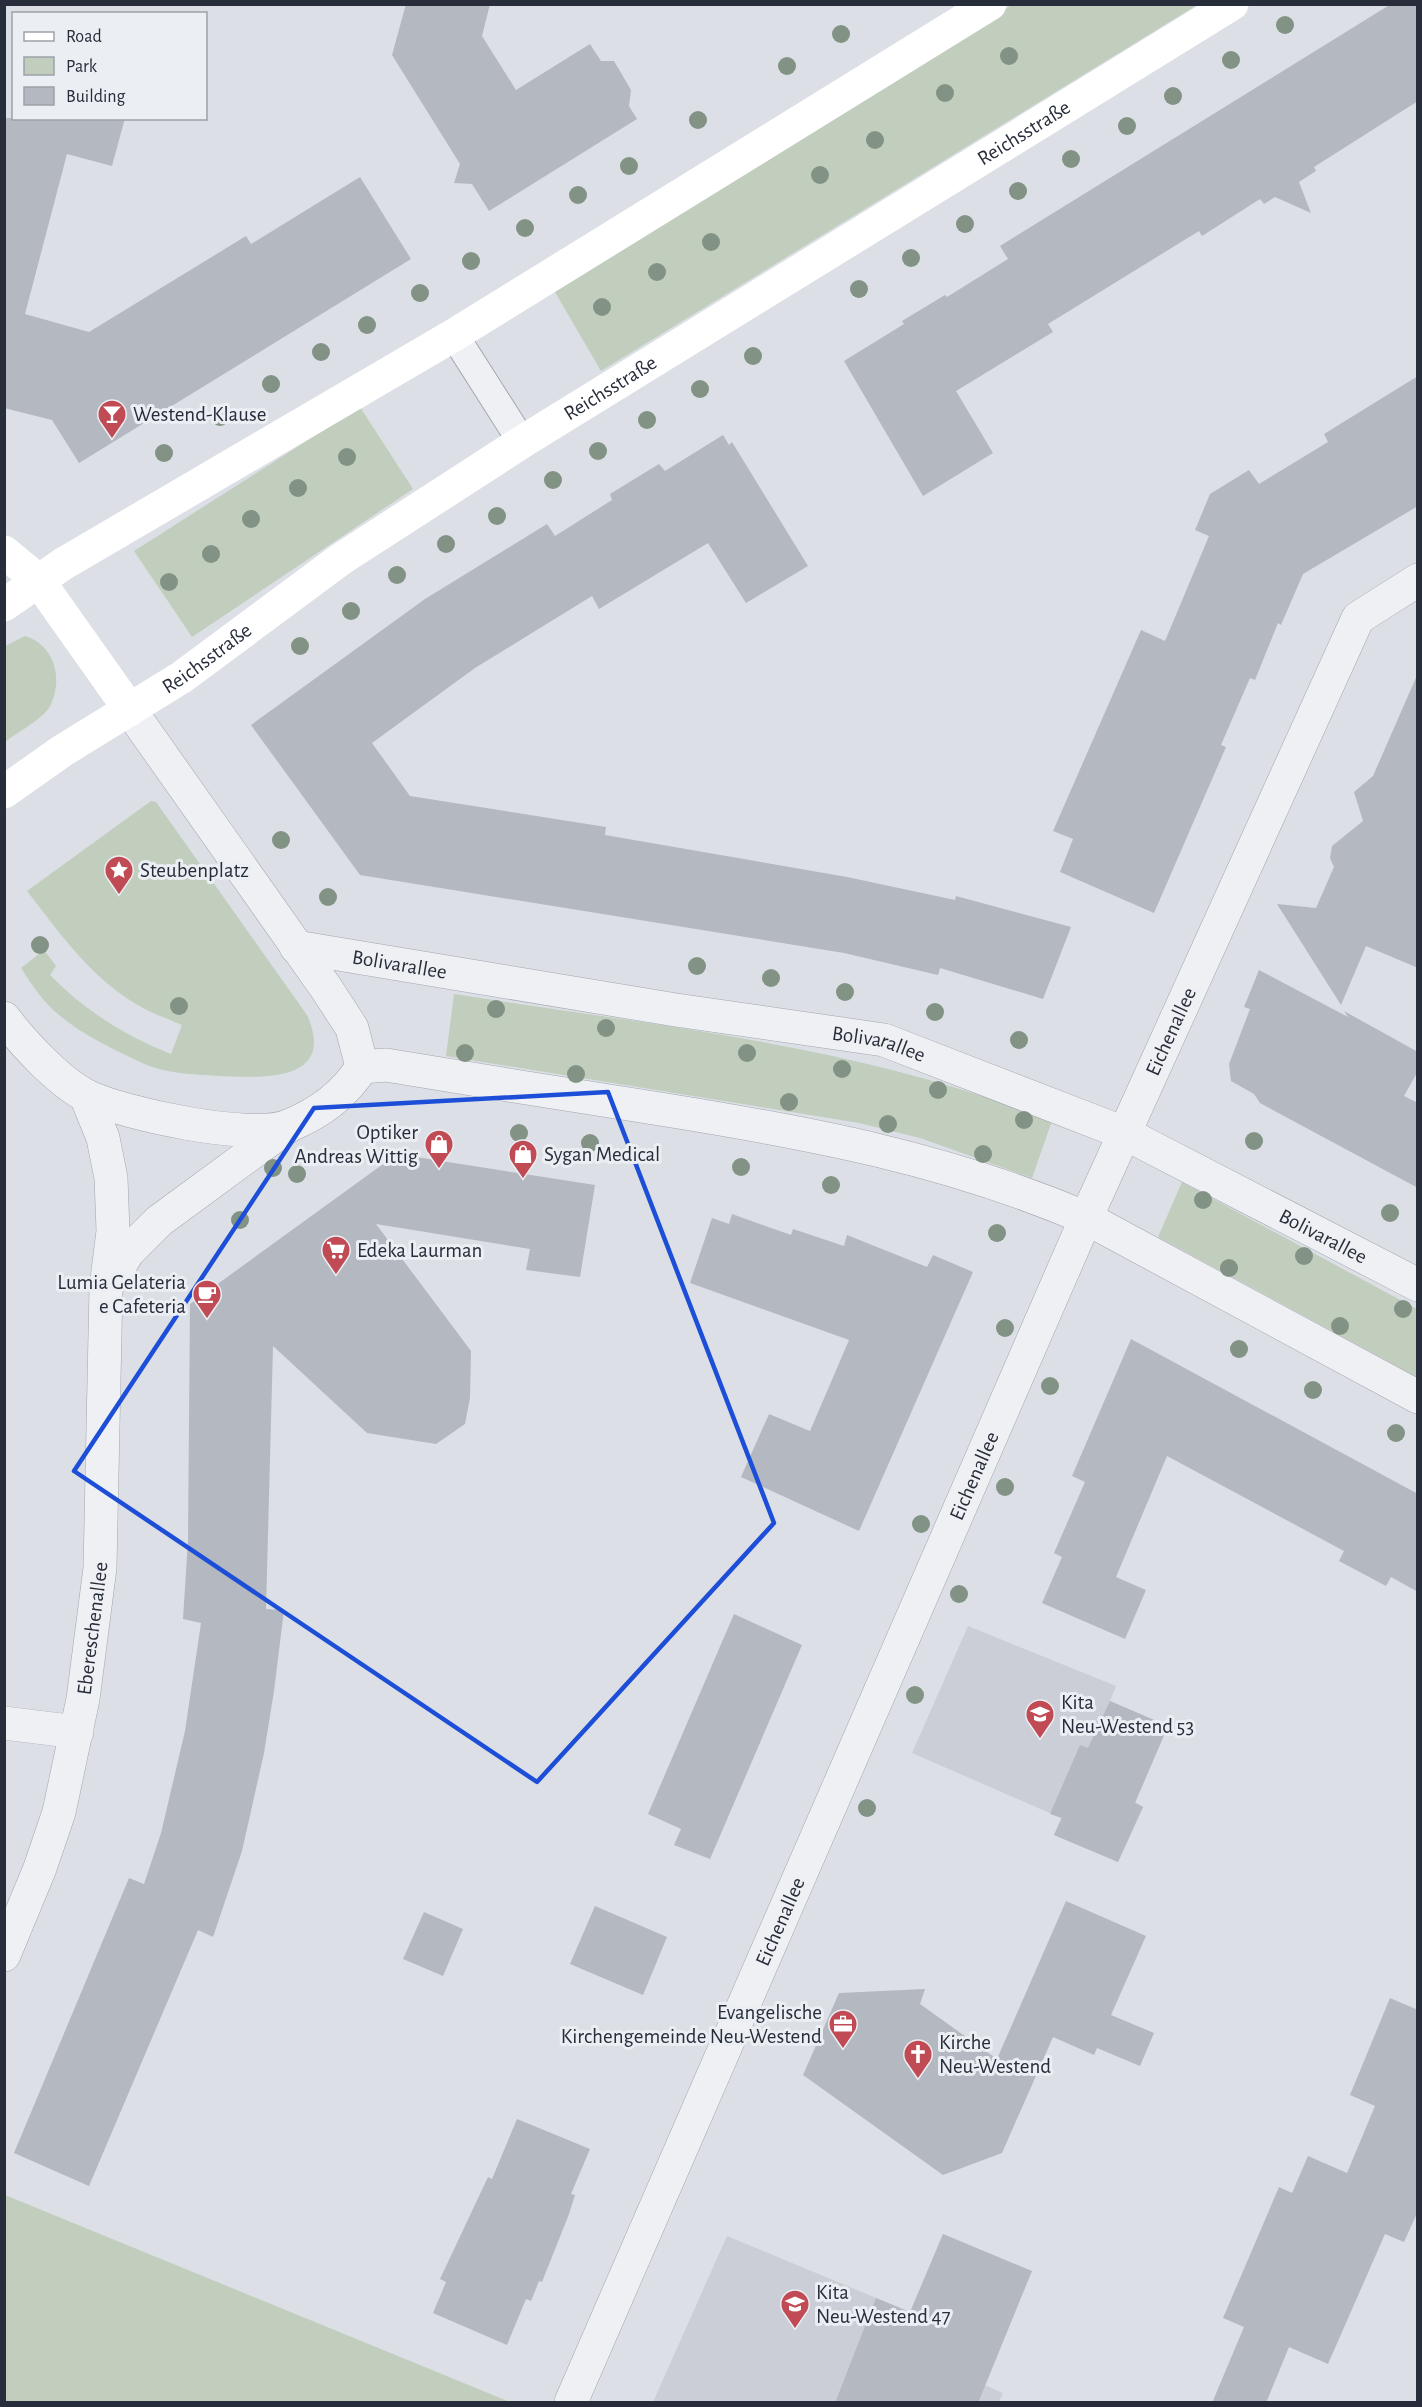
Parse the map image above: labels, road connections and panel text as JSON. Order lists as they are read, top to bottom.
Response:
{
  "streets": {
    "main road": ["Reichsstraße"],
    "street": ["Bolivarallee", "Eichenallee", "Ebereschenallee"]
  },
  "crossings": [
    ["Bolivarallee", "Eichenallee"]
  ],
  "places": {
    "bar": ["Westend-Klause"],
    "place": ["Steubenplatz"],
    "shop": ["Optiker Andreas Wittig", "Sygan Medical"],
    "supermarket": ["Edeka Laurman"],
    "cafe": ["Lumia Gelateria e Cafeteria"],
    "school or university": ["Kita Neu-Westend 53", "Kita Neu-Westend 47"],
    "office": ["Evangelische Kirchengemeinde Neu-Westend"],
    "church": ["Kirche Neu-Westend"]
  },
  "legend": ["Road", "Park", "Building"]
}
